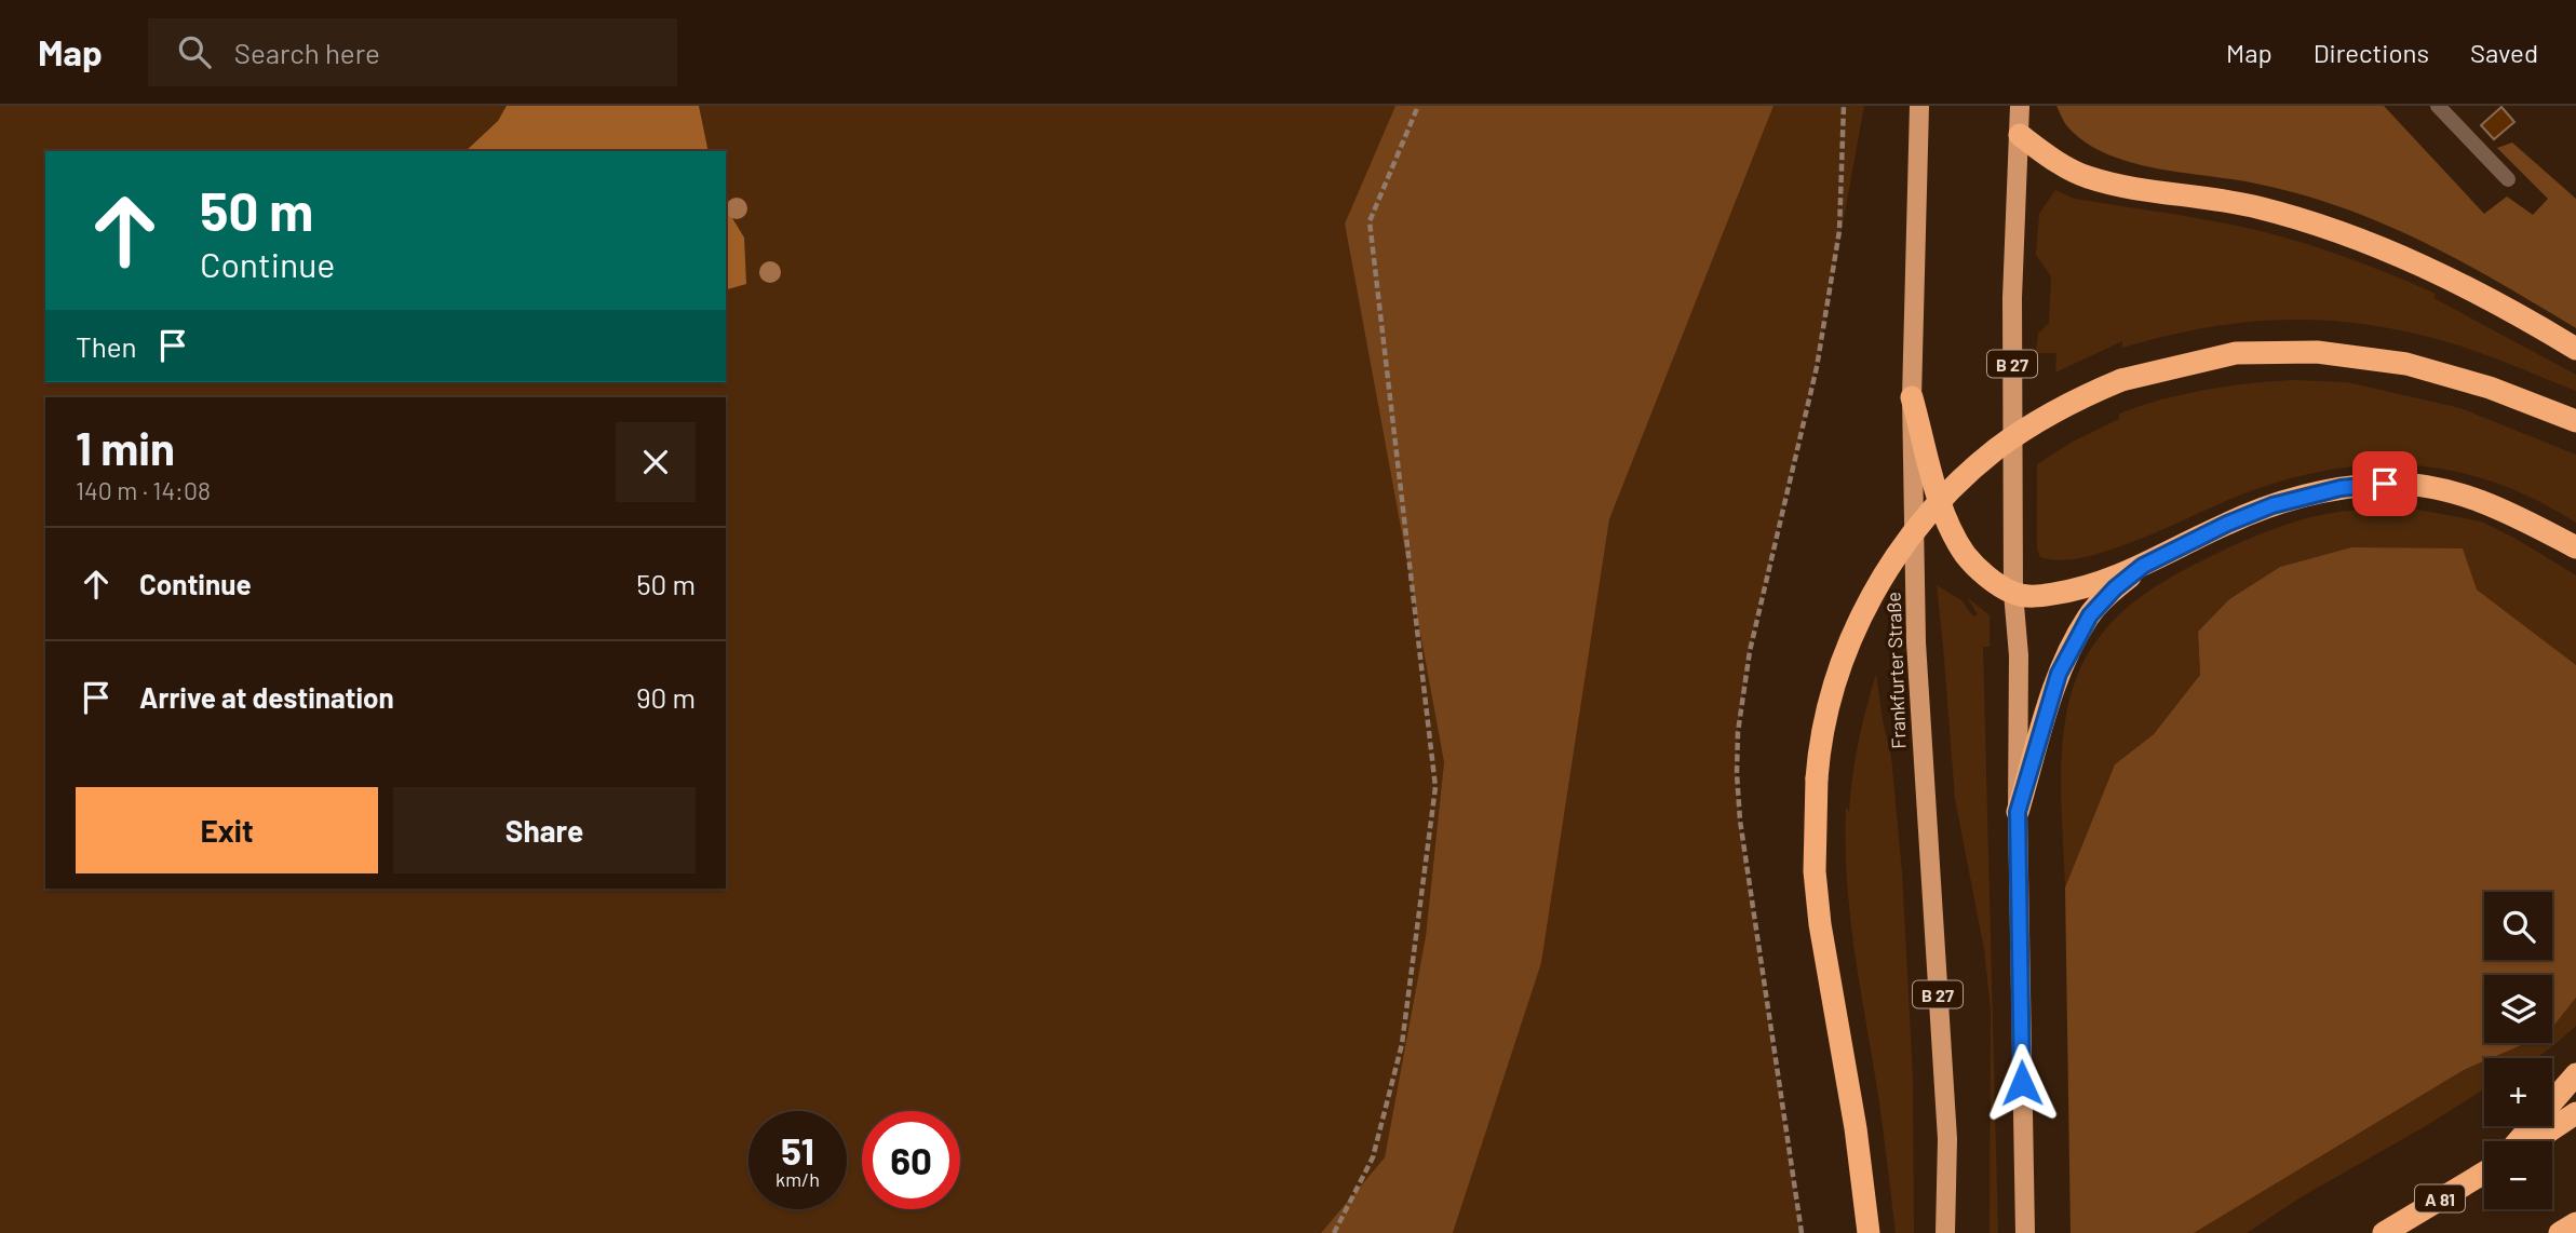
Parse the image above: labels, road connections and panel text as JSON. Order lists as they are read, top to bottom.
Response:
{
  "streets": {
    "highway": ["B 27", "A 81"],
    "main road": ["Frankfurter Straße"]
  },
  "crossings": [
    ["B 27", "Frankfurter Straße"]
  ],
  "page": {
    "header": "Map",
    "search": "Search here",
    "nav": ["Map", "Directions", "Saved"],
    "turn": ["50 m", "Continue"],
    "then": "Then",
    "heading": ["1 min", "140 m · 14:08"],
    "list": [
      {
        "name": "Continue",
        "value": "50 m"
      },
      {
        "name": "Arrive at destination",
        "value": "90 m"
      }
    ],
    "buttons": ["Exit", "Share"],
    "map_buttons": ["+", "−"],
    "speed": "51 km/h",
    "limit": "60"
  }
}
